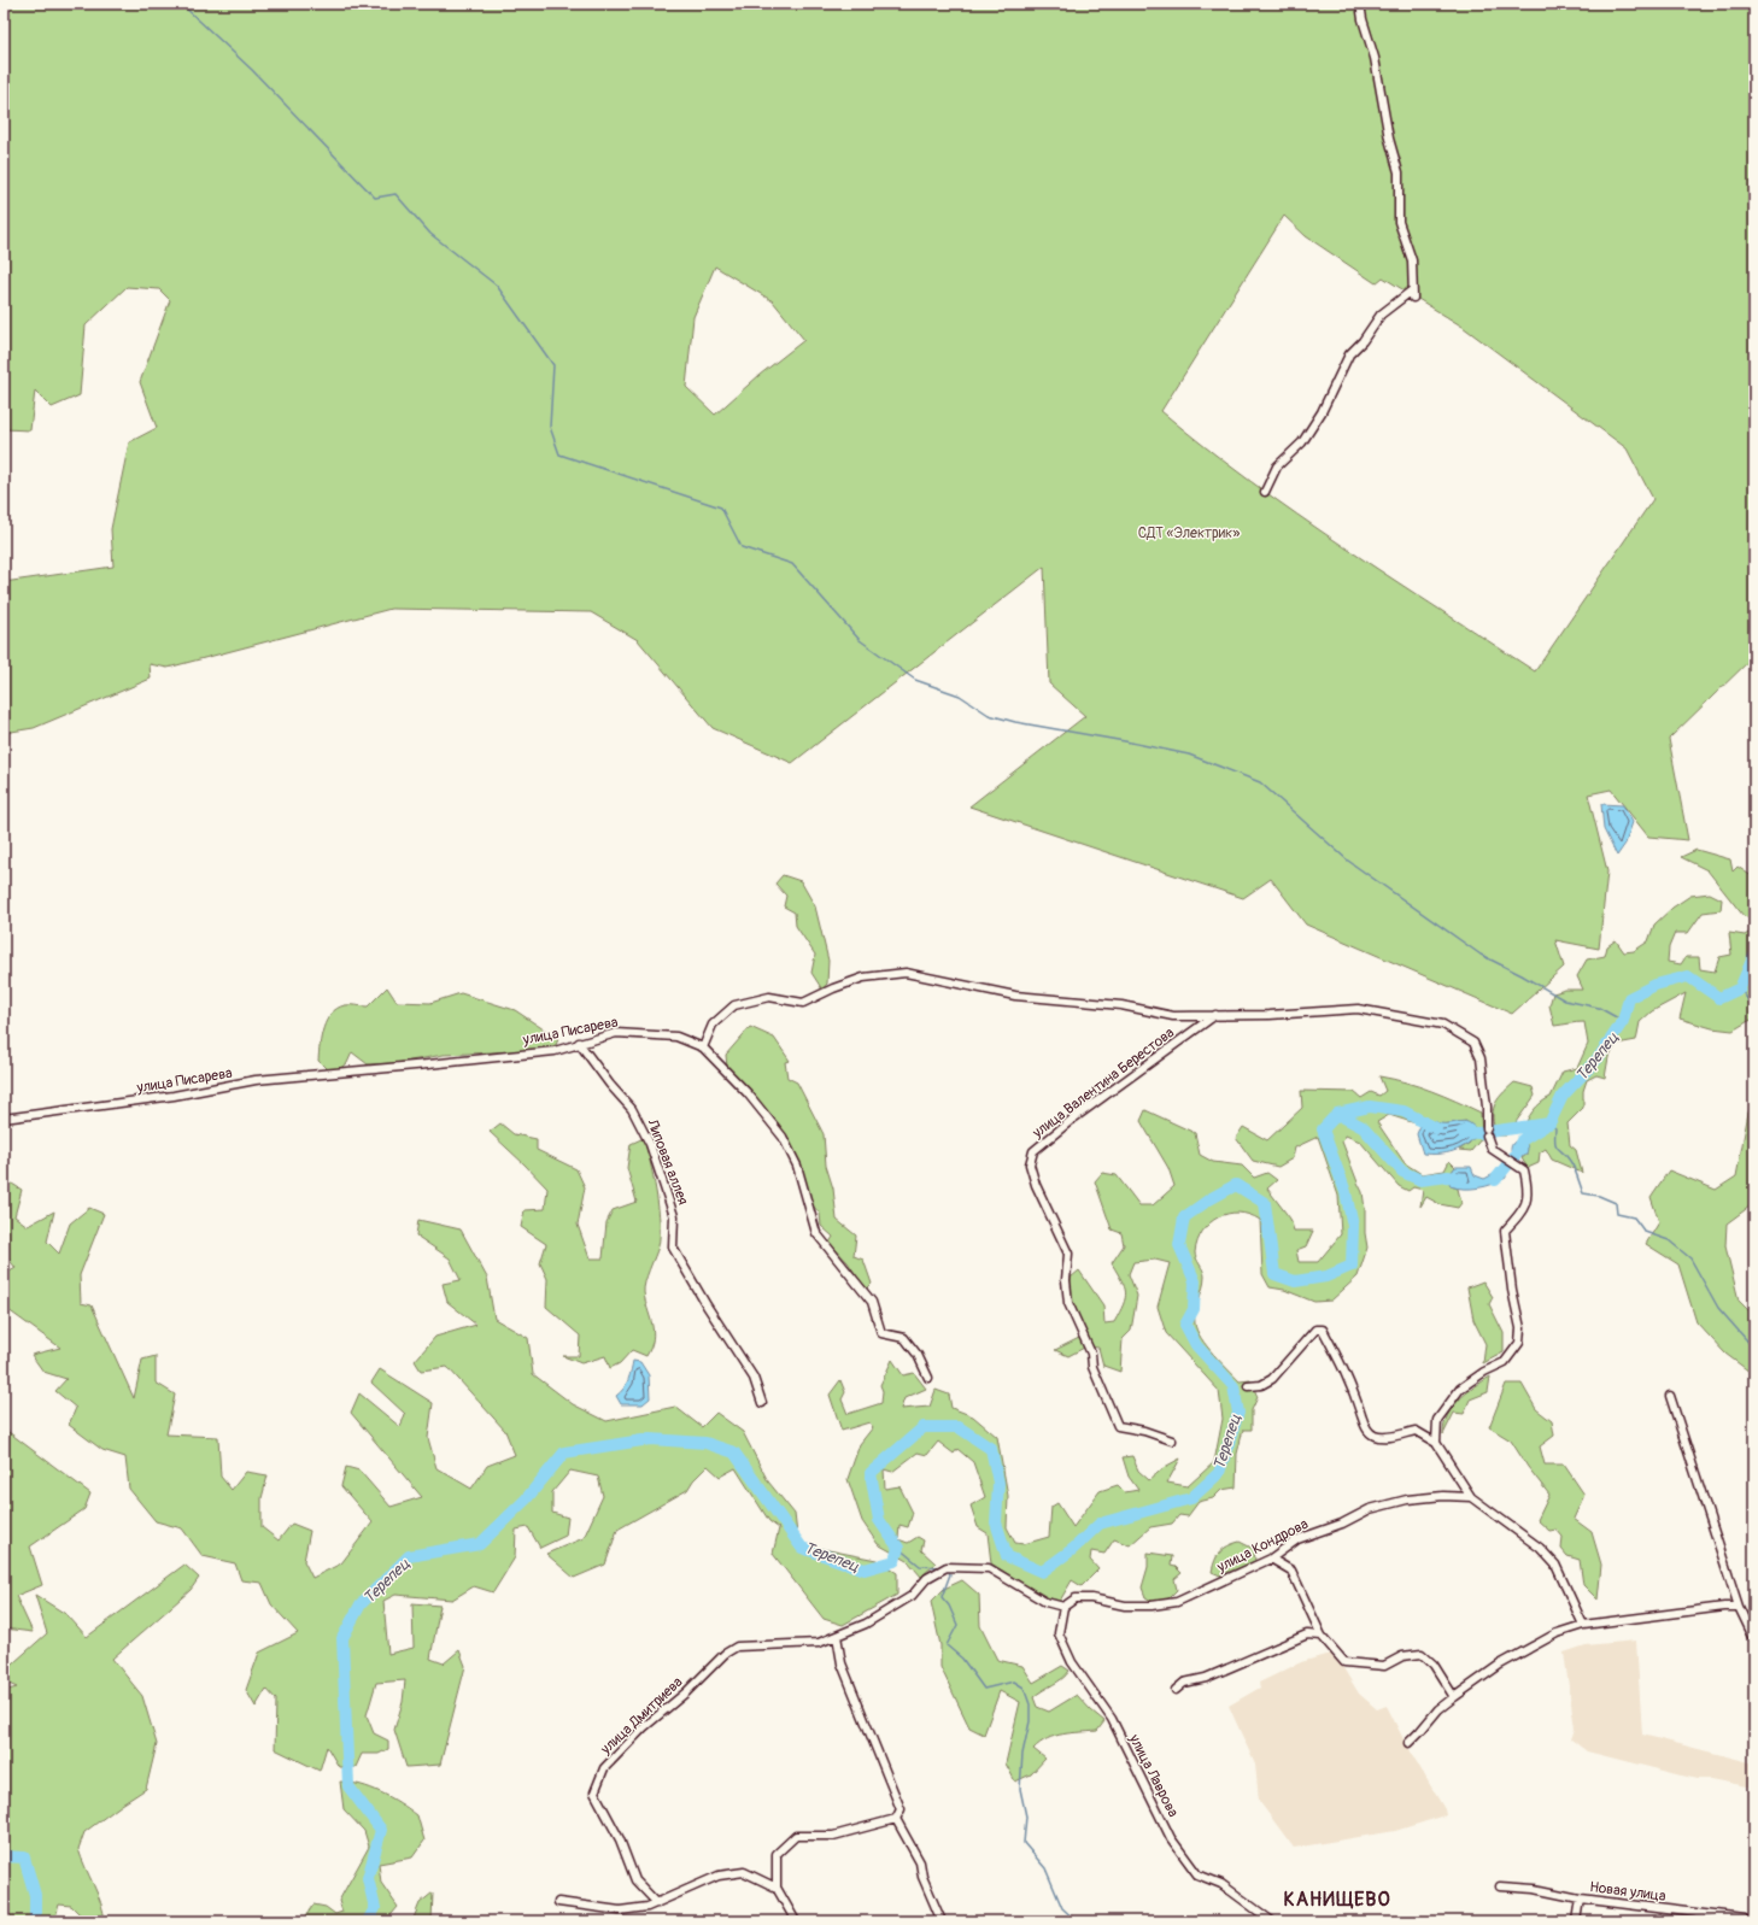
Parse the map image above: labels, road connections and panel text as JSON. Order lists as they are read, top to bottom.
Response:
{
  "streets": {
    "street": [
      "улица Писарева",
      "улица Валентина Берестова",
      "Липовая аллея",
      "улица Кондрова",
      "улица Дмитриева",
      "улица Лаврова",
      "Новая улица"
    ]
  },
  "crossings": [
    ["улица Писарева", "Липовая аллея"],
    ["улица Кондрова", "улица Дмитриева"],
    ["улица Кондрова", "улица Лаврова"],
    ["улица Дмитриева", "улица Лаврова"]
  ],
  "districts": ["КАНИЩЕВО"],
  "water": ["Терепец"],
  "parks": ["СДТ «Электрик»"]
}
